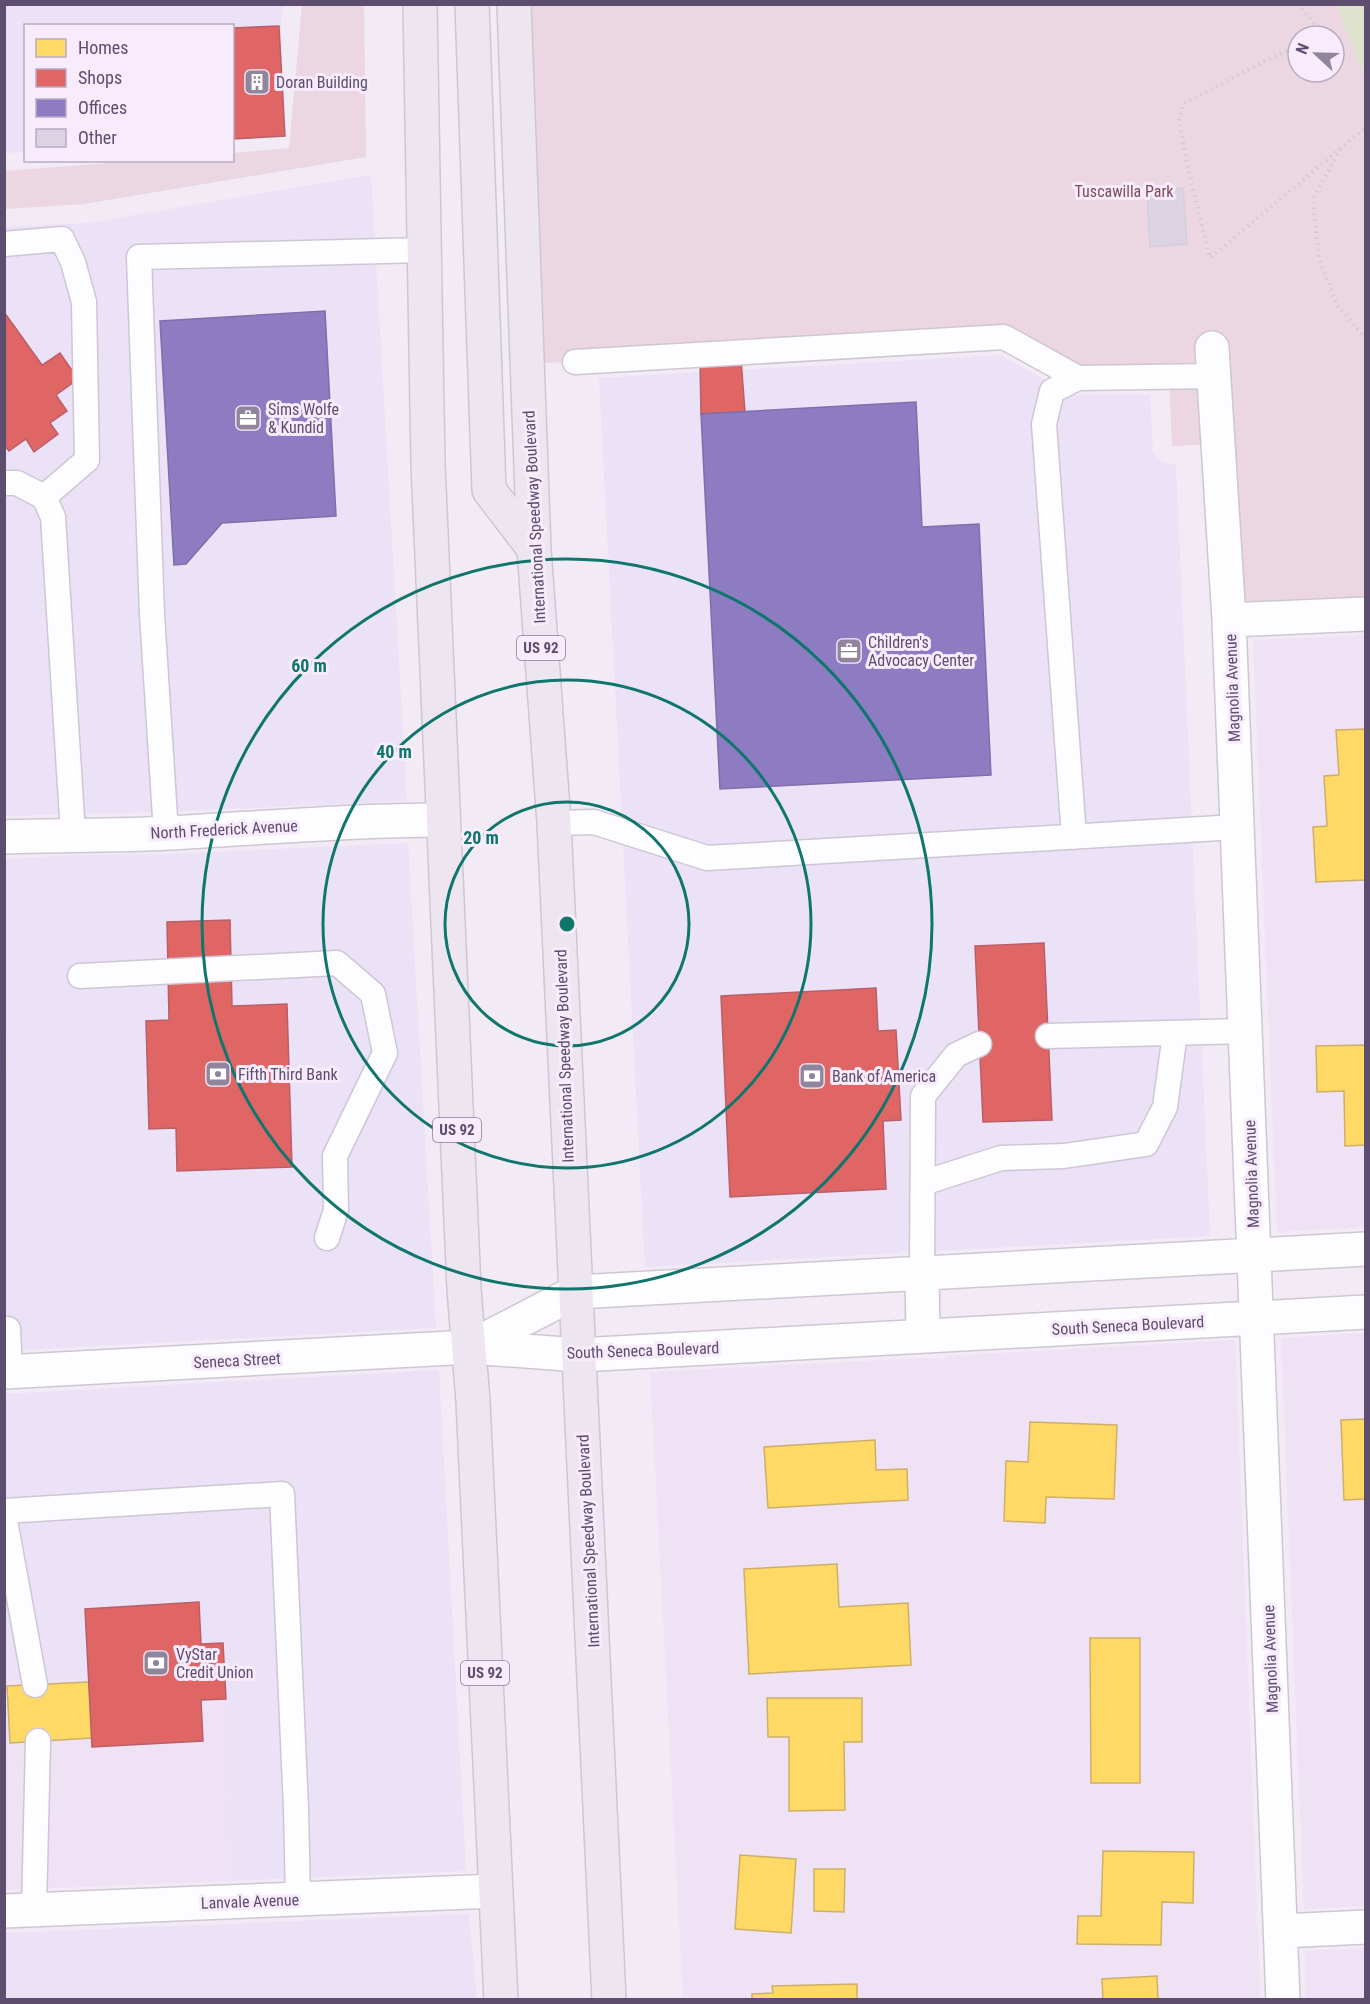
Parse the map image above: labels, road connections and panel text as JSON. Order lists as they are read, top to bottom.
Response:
{
  "streets": {
    "main road": ["International Speedway Boulevard", "US 92"],
    "street": [
      "Magnolia Avenue",
      "North Frederick Avenue",
      "South Seneca Boulevard",
      "Seneca Street",
      "Lanvale Avenue"
    ]
  },
  "crossings": [
    ["International Speedway Boulevard", "South Seneca Boulevard"],
    ["US 92", "North Frederick Avenue"],
    ["US 92", "South Seneca Boulevard"],
    ["US 92", "Seneca Street"],
    ["US 92", "Lanvale Avenue"],
    ["Magnolia Avenue", "South Seneca Boulevard"],
    ["South Seneca Boulevard", "Seneca Street"]
  ],
  "parks": ["Tuscawilla Park"],
  "places": {
    "building": ["Doran Building"],
    "office": ["Sims Wolfe & Kundid", "Children's Advocacy Center"],
    "bank": ["Fifth Third Bank", "Bank of America", "VyStar Credit Union"]
  },
  "legend": [
    "Homes",
    "Shops",
    "Offices",
    "Other"
  ],
  "north": "left",
  "rings": ["60 m", "40 m", "20 m"]
}
